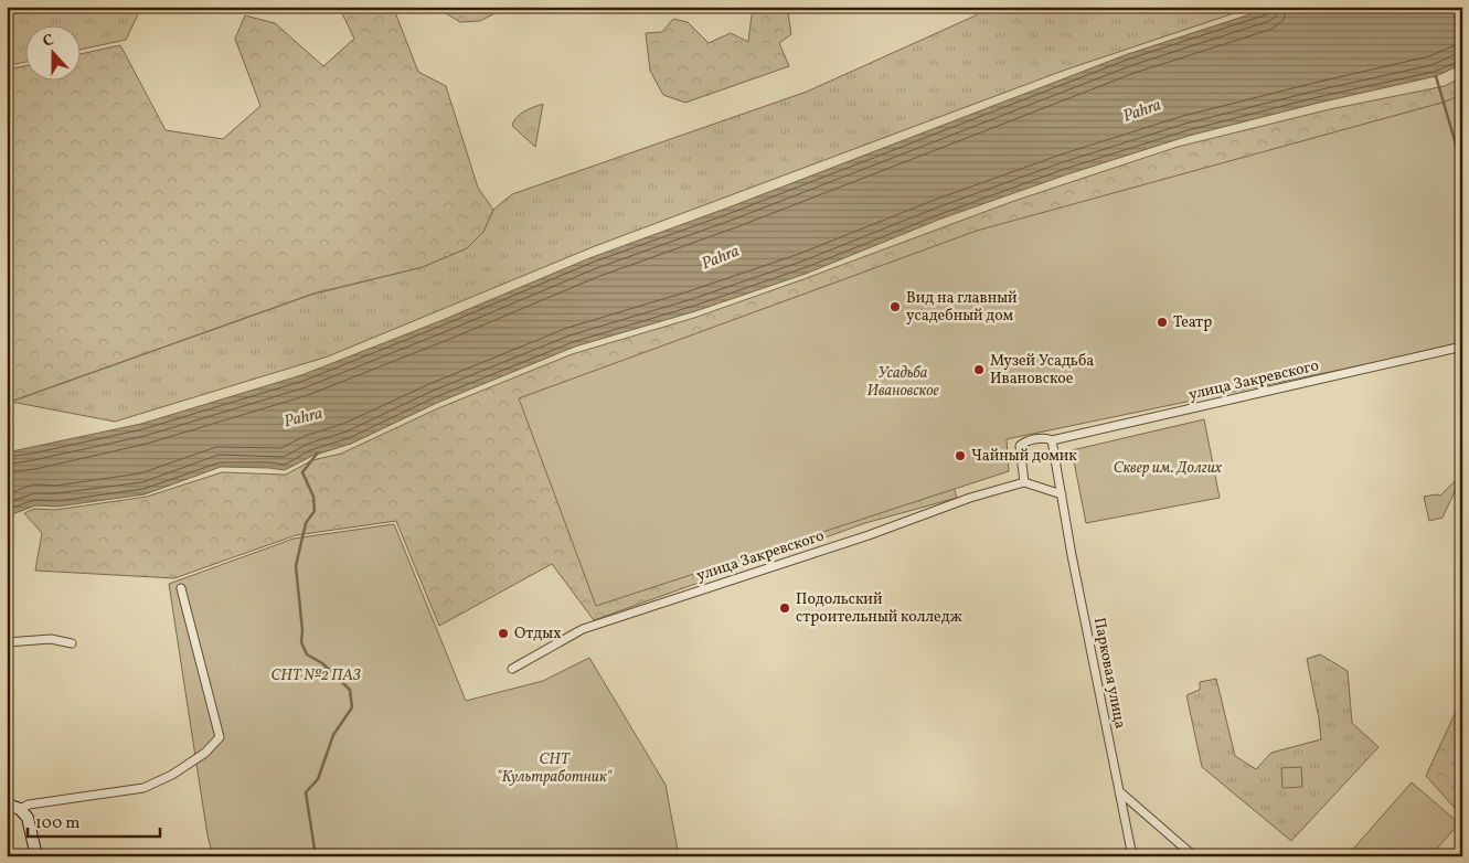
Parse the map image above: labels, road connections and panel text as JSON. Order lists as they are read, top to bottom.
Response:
{
  "streets": {
    "street": ["улица Закревского", "Парковая улица"]
  },
  "crossings": [
    ["улица Закревского", "Парковая улица"]
  ],
  "water": ["Pahra"],
  "parks": [
    "Усадьба Ивановское",
    "Сквер им. Долгих",
    "СНТ №2 ПАЗ",
    "СНТ \"Культработник\""
  ],
  "places": [
    "Вид на главный усадебный дом",
    "Театр",
    "Музей Усадьба Ивановское",
    "Чайный домик",
    "Подольский строительный колледж",
    "Отдых"
  ],
  "scale_bar": "100 m",
  "north": "top"
}
